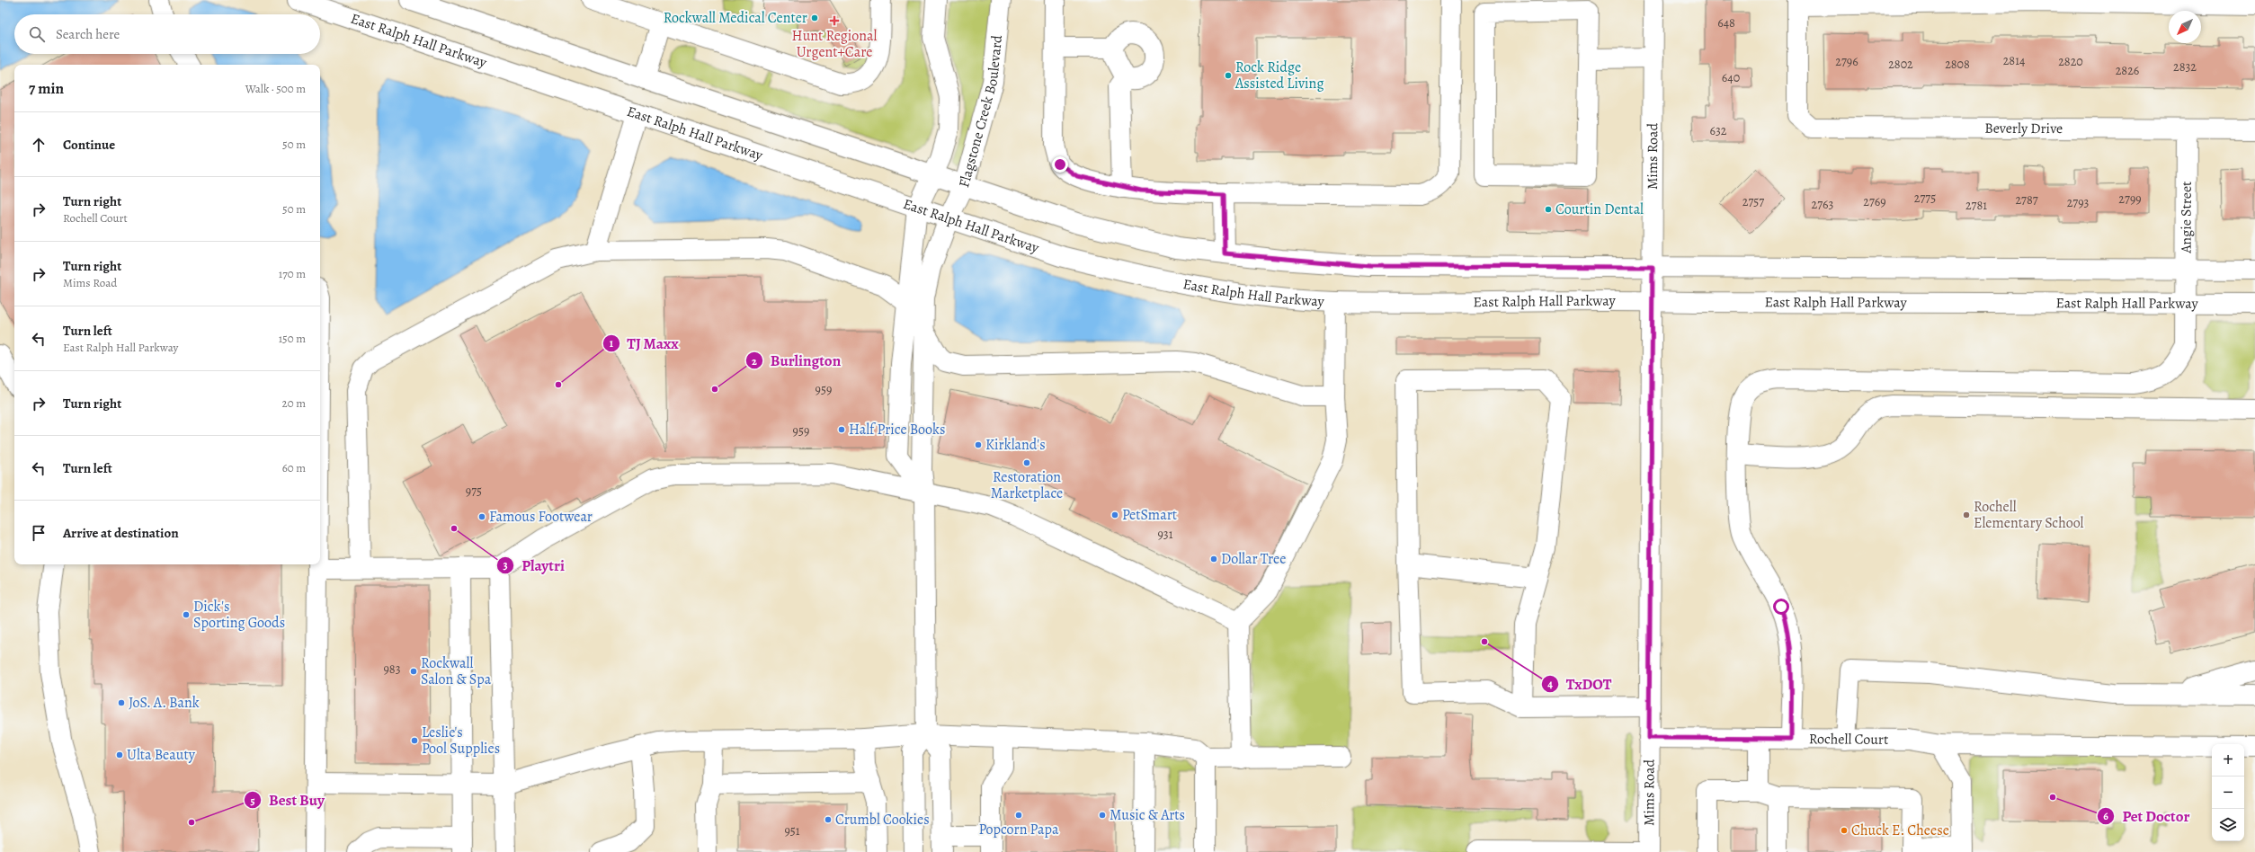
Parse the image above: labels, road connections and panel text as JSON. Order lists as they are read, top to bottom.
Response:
{
  "streets": {
    "main road": [
      "East Ralph Hall Parkway",
      "Flagstone Creek Boulevard",
      "Beverly Drive",
      "Mims Road",
      "Angie Street",
      "Rochell Court"
    ]
  },
  "crossings": [
    ["East Ralph Hall Parkway", "Flagstone Creek Boulevard"],
    ["East Ralph Hall Parkway", "Mims Road"],
    ["East Ralph Hall Parkway", "Angie Street"],
    ["Beverly Drive", "Angie Street"],
    ["Mims Road", "Rochell Court"],
    ["Angie Street", "Rochell Court"]
  ],
  "places": {
    "other": [
      "Rockwall Medical Center",
      "Rock Ridge Assisted Living",
      "Courtin Dental",
      "TJ Maxx",
      "Burlington",
      "Half Price Books",
      "Kirkland's",
      "Restoration Marketplace",
      "PetSmart",
      "Rochell Elementary School",
      "Famous Footwear",
      "Playtri",
      "Dollar Tree",
      "Dick's Sporting Goods",
      "TxDOT",
      "Rockwall Salon & Spa",
      "JoS. A. Bank",
      "Leslie's Pool Supplies",
      "Ulta Beauty",
      "Pet Doctor",
      "Popcorn Papa",
      "Music & Arts",
      "Crumbl Cookies",
      "Best Buy",
      "Chuck E. Cheese"
    ],
    "health": ["Hunt Regional Urgent+Care"]
  },
  "house_numbers": [
    "648",
    "2814",
    "2796",
    "2820",
    "2802",
    "2808",
    "2832",
    "2826",
    "640",
    "632",
    "2775",
    "2799",
    "2787",
    "2757",
    "2769",
    "2793",
    "2763",
    "2781",
    "959",
    "959",
    "975",
    "931",
    "983",
    "951"
  ],
  "north": "bottom left",
  "page": {
    "search": "Search here",
    "heading": ["7 min", "Walk · 500 m"],
    "list": [
      ["Continue", "50 m"],
      ["Turn right", "Rochell Court", "50 m"],
      ["Turn right", "Mims Road", "170 m"],
      ["Turn left", "East Ralph Hall Parkway", "150 m"],
      ["Turn right", "20 m"],
      ["Turn left", "60 m"],
      "Arrive at destination"
    ],
    "map_buttons": ["+", "−"]
  }
}
